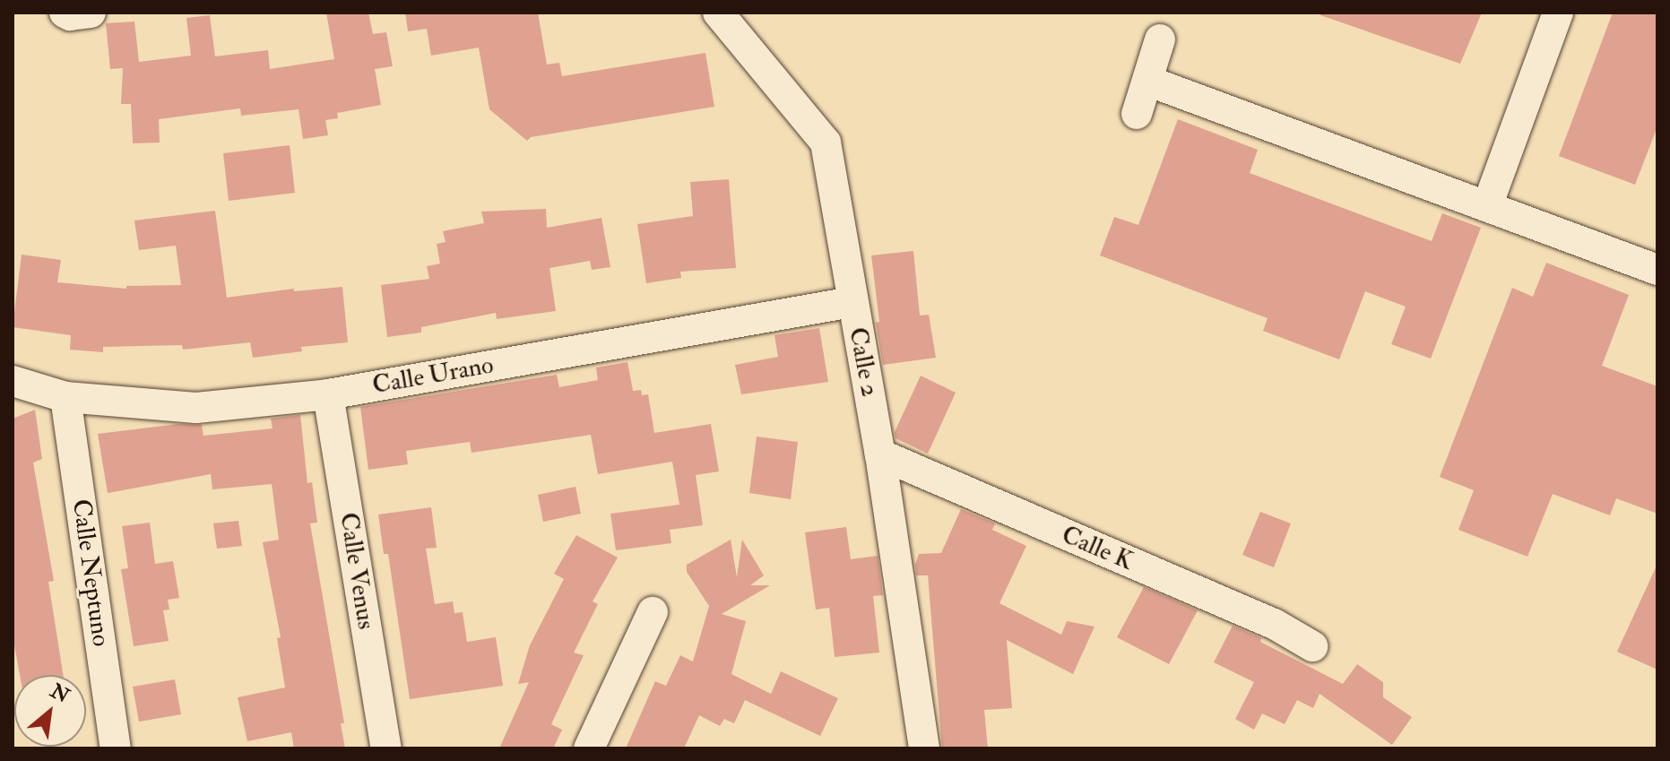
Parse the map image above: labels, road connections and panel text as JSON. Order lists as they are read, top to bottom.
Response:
{
  "streets": {
    "street": [
      "Calle 2",
      "Calle Urano",
      "Calle K",
      "Calle Venus",
      "Calle Neptuno"
    ]
  },
  "crossings": [
    ["Calle 2", "Calle Urano"],
    ["Calle 2", "Calle K"],
    ["Calle Urano", "Calle Venus"],
    ["Calle Urano", "Calle Neptuno"]
  ],
  "north": "top right"
}
